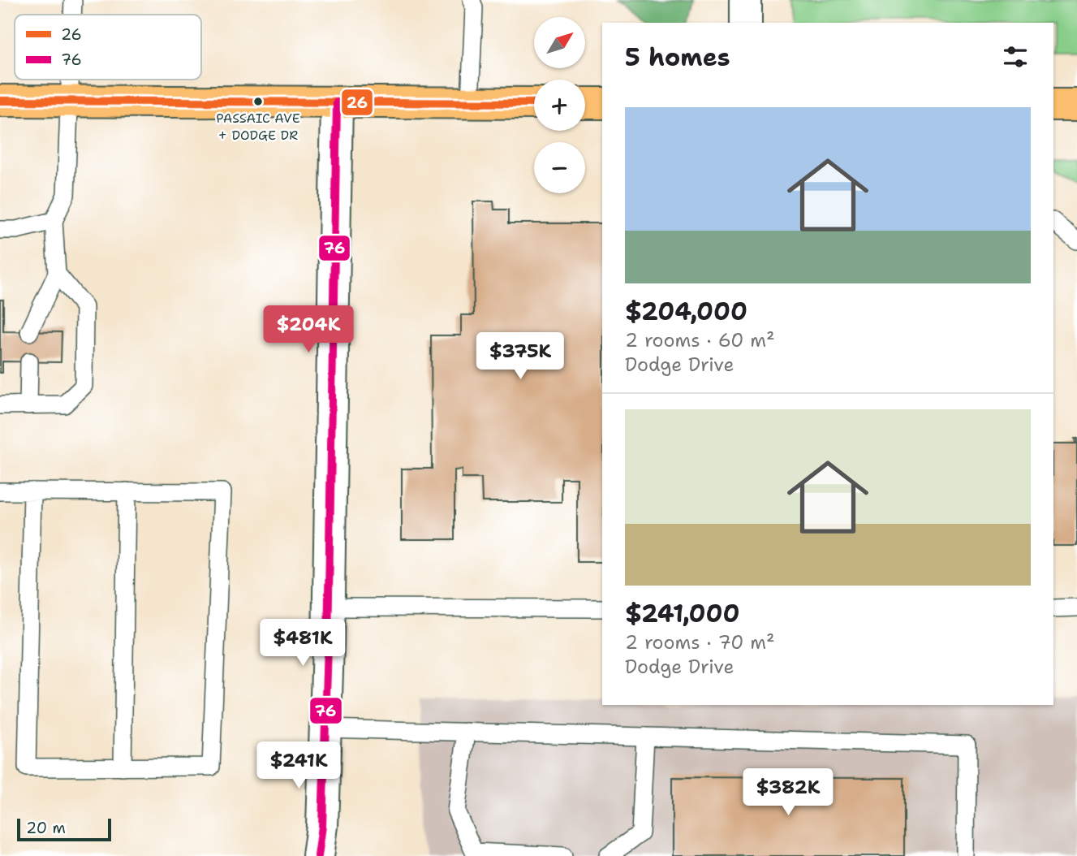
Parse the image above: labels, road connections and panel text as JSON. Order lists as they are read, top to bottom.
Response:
{
  "places": ["PASSAIC AVE + DODGE DR"],
  "lines": ["transit line 26", "transit line 76"],
  "legend": ["26", "76"],
  "scale_bar": "20 m",
  "north": "top right",
  "page": {
    "map_buttons": ["+", "−"],
    "heading": "5 homes",
    "list": [
      {
        "name": "$204,000",
        "note": "2 rooms · 60 m² · Dodge Drive"
      },
      {
        "name": "$241,000",
        "note": "2 rooms · 70 m² · Dodge Drive"
      }
    ],
    "price": [
      "$204K",
      "$375K",
      "$481K",
      "$241K",
      "$382K"
    ],
    "scale": "20 m"
  }
}
